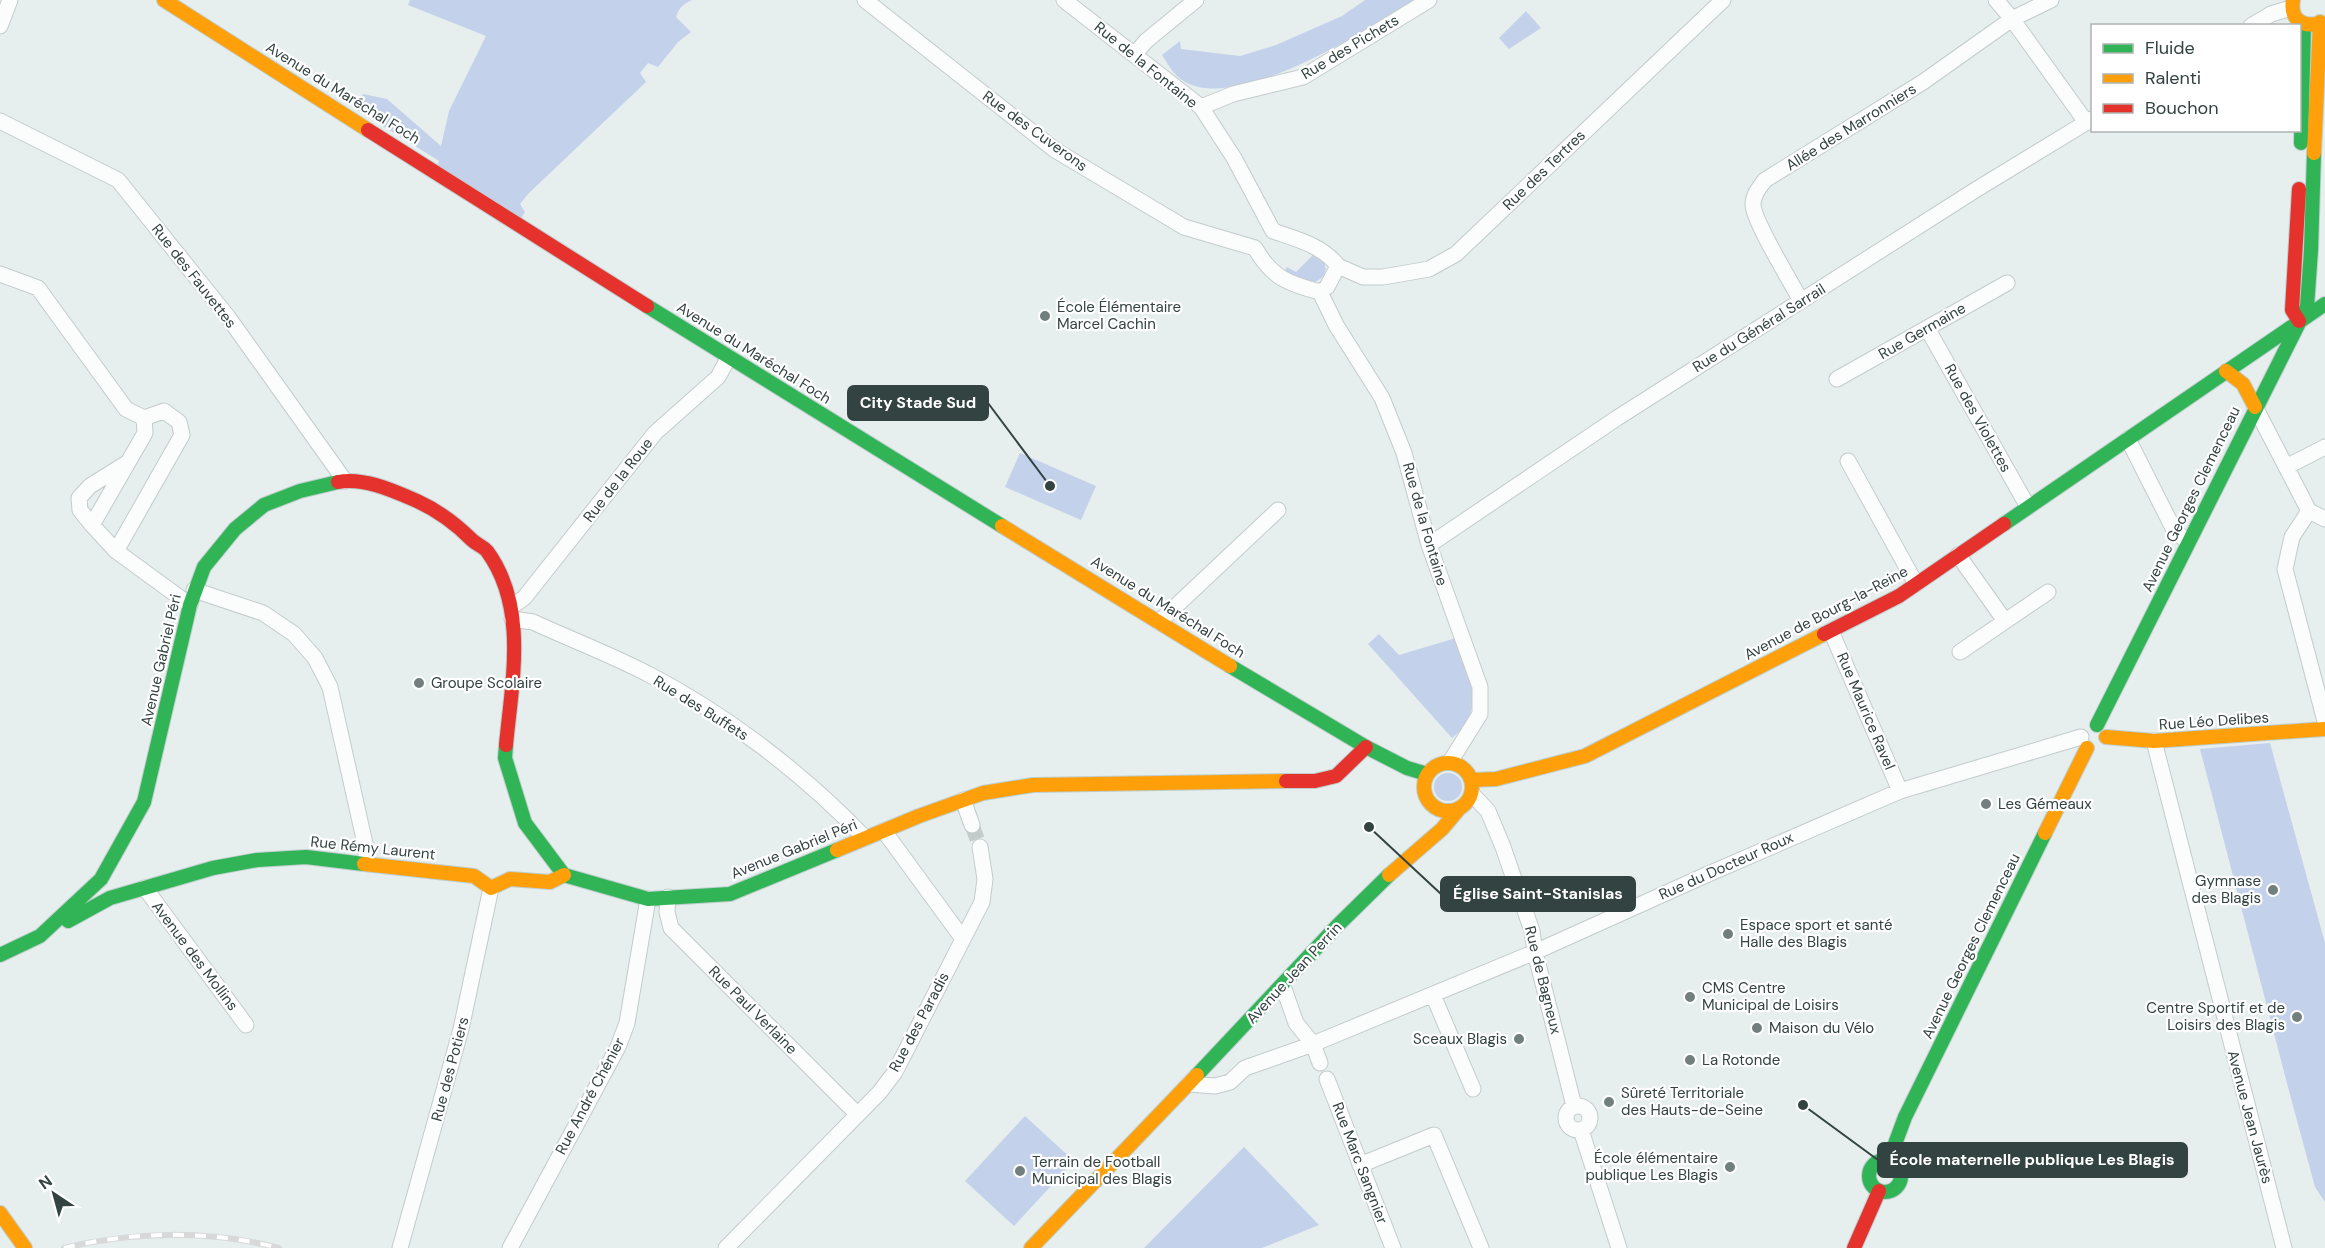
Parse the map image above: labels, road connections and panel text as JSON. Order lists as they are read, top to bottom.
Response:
{
  "streets": {
    "street": [
      "Rue des Pichets",
      "Rue de la Fontaine",
      "Avenue du Maréchal Foch",
      "Allée des Marronniers",
      "Rue des Cuverons",
      "Rue des Tertres",
      "Rue des Fauvettes",
      "Rue du Général Sarrail",
      "Rue Germaine",
      "Rue des Violettes",
      "Rue de la Roue",
      "Avenue Georges Clemenceau",
      "Avenue de Bourg-la-Reine",
      "Avenue Gabriel Péri",
      "Rue des Buffets",
      "Rue Maurice Ravel",
      "Rue Léo Delibes",
      "Rue Rémy Laurent",
      "Rue du Docteur Roux",
      "Avenue des Mollins",
      "Avenue Jean Perrin",
      "Rue de Bagneux",
      "Rue Paul Verlaine",
      "Rue des Paradis",
      "Rue des Potiers",
      "Rue André Chénier",
      "Avenue Jean Jaurès",
      "Rue Marc Sangnier"
    ]
  },
  "crossings": [
    ["Rue des Pichets", "Rue de la Fontaine"],
    ["Rue de la Fontaine", "Avenue du Maréchal Foch"],
    ["Rue de la Fontaine", "Rue des Tertres"],
    ["Rue de la Fontaine", "Rue du Général Sarrail"],
    ["Rue de la Fontaine", "Avenue de Bourg-la-Reine"],
    ["Rue de la Fontaine", "Avenue Jean Perrin"],
    ["Rue de la Fontaine", "Rue de Bagneux"],
    ["Avenue du Maréchal Foch", "Rue de la Roue"],
    ["Avenue du Maréchal Foch", "Avenue de Bourg-la-Reine"],
    ["Avenue du Maréchal Foch", "Avenue Gabriel Péri"],
    ["Avenue du Maréchal Foch", "Avenue Jean Perrin"],
    ["Avenue du Maréchal Foch", "Rue de Bagneux"],
    ["Allée des Marronniers", "Rue du Général Sarrail"],
    ["Rue des Fauvettes", "Avenue Gabriel Péri"],
    ["Rue Germaine", "Rue des Violettes"],
    ["Rue des Violettes", "Avenue de Bourg-la-Reine"],
    ["Rue de la Roue", "Avenue Gabriel Péri"],
    ["Rue de la Roue", "Rue des Buffets"],
    ["Avenue Georges Clemenceau", "Avenue de Bourg-la-Reine"],
    ["Avenue Georges Clemenceau", "Rue Léo Delibes"],
    ["Avenue Georges Clemenceau", "Rue du Docteur Roux"],
    ["Avenue de Bourg-la-Reine", "Rue Maurice Ravel"],
    ["Avenue de Bourg-la-Reine", "Avenue Jean Perrin"],
    ["Avenue de Bourg-la-Reine", "Rue de Bagneux"],
    ["Avenue Gabriel Péri", "Rue des Buffets"],
    ["Avenue Gabriel Péri", "Rue Rémy Laurent"],
    ["Avenue Gabriel Péri", "Rue Paul Verlaine"],
    ["Avenue Gabriel Péri", "Rue André Chénier"],
    ["Rue Maurice Ravel", "Rue du Docteur Roux"],
    ["Rue Léo Delibes", "Rue du Docteur Roux"],
    ["Rue Léo Delibes", "Avenue Jean Jaurès"],
    ["Rue Rémy Laurent", "Avenue des Mollins"],
    ["Rue Rémy Laurent", "Rue des Potiers"],
    ["Rue du Docteur Roux", "Rue de Bagneux"],
    ["Avenue Jean Perrin", "Rue de Bagneux"],
    ["Rue Paul Verlaine", "Rue des Paradis"]
  ],
  "places": [
    "École Élémentaire Marcel Cachin",
    "City Stade Sud",
    "Groupe Scolaire",
    "Les Gémeaux",
    "Église Saint-Stanislas",
    "Gymnase des Blagis",
    "Espace sport et santé Halle des Blagis",
    "CMS Centre Municipal de Loisirs",
    "Centre Sportif et de Loisirs des Blagis",
    "Maison du Vélo",
    "Sceaux Blagis",
    "La Rotonde",
    "Sûreté Territoriale des Hauts-de-Seine",
    "École maternelle publique Les Blagis",
    "École élémentaire publique Les Blagis",
    "Terrain de Football Municipal des Blagis"
  ],
  "legend": ["Fluide", "Ralenti", "Bouchon"],
  "north": "top left"
}
